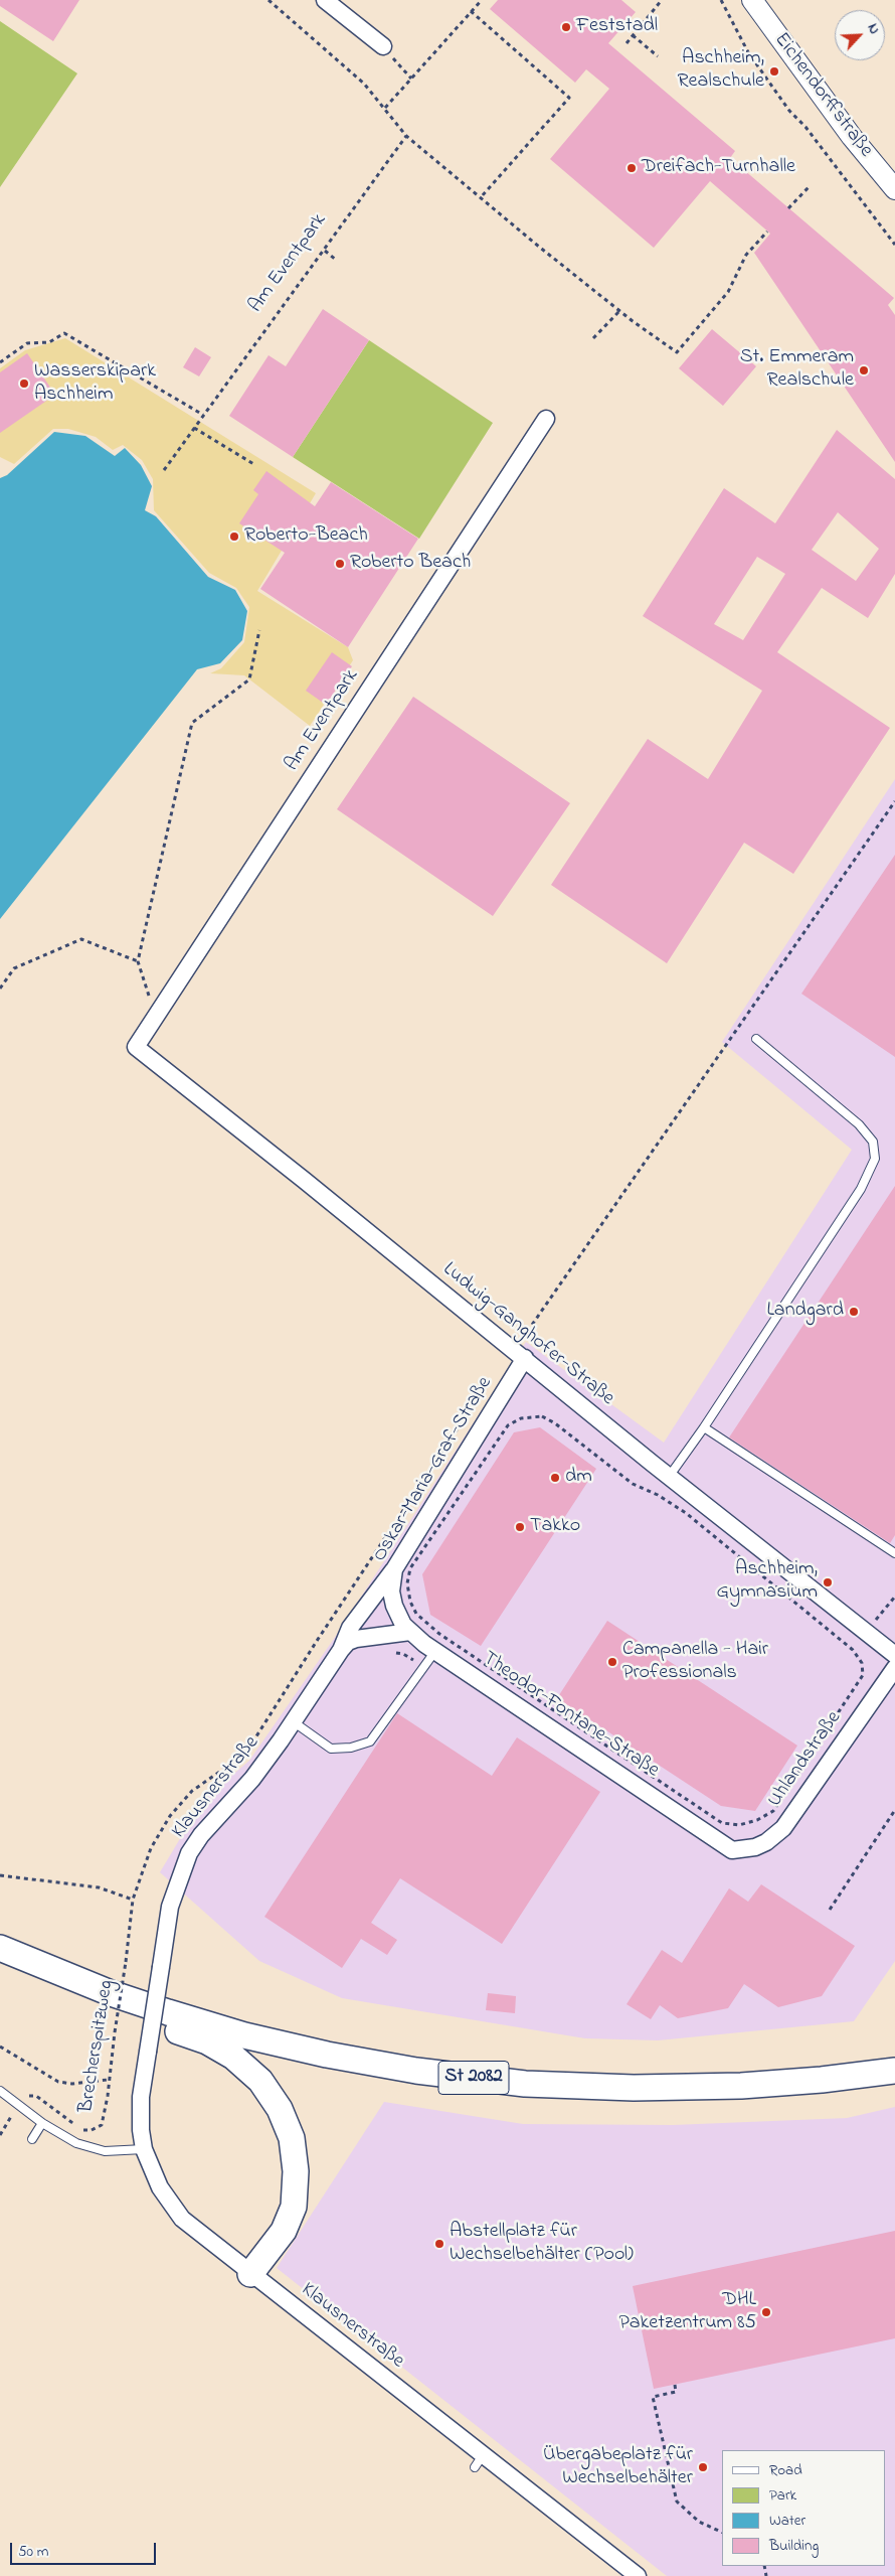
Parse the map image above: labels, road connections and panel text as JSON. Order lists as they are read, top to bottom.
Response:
{
  "streets": {
    "main road": ["St 2082"],
    "street": [
      "Eichendorffstraße",
      "Am Eventpark",
      "Ludwig-Ganghofer-Straße",
      "Oskar-Maria-Graf-Straße",
      "Theodor-Fontane-Straße",
      "Uhlandstraße",
      "Klausnerstraße"
    ],
    "path": ["Brecherspitzweg"]
  },
  "crossings": [
    ["Am Eventpark", "Ludwig-Ganghofer-Straße"],
    ["Ludwig-Ganghofer-Straße", "Oskar-Maria-Graf-Straße"],
    ["Oskar-Maria-Graf-Straße", "Theodor-Fontane-Straße"],
    ["Oskar-Maria-Graf-Straße", "Klausnerstraße"],
    ["Theodor-Fontane-Straße", "Uhlandstraße"],
    ["Theodor-Fontane-Straße", "Klausnerstraße"]
  ],
  "places": [
    "Feststadl",
    "Aschheim, Realschule",
    "Dreifach-Turnhalle",
    "St. Emmeram Realschule",
    "Wasserskipark Aschheim",
    "Roberto-Beach",
    "Roberto Beach",
    "Landgard",
    "dm",
    "Takko",
    "Aschheim, Gymnasium",
    "Campanella - Hair Professionals",
    "Abstellplatz für Wechselbehälter (Pool)",
    "DHL Paketzentrum 85",
    "Übergabeplatz für Wechselbehälter"
  ],
  "legend": [
    "Road",
    "Park",
    "Water",
    "Building"
  ],
  "scale_bar": "50 m",
  "north": "top right"
}
